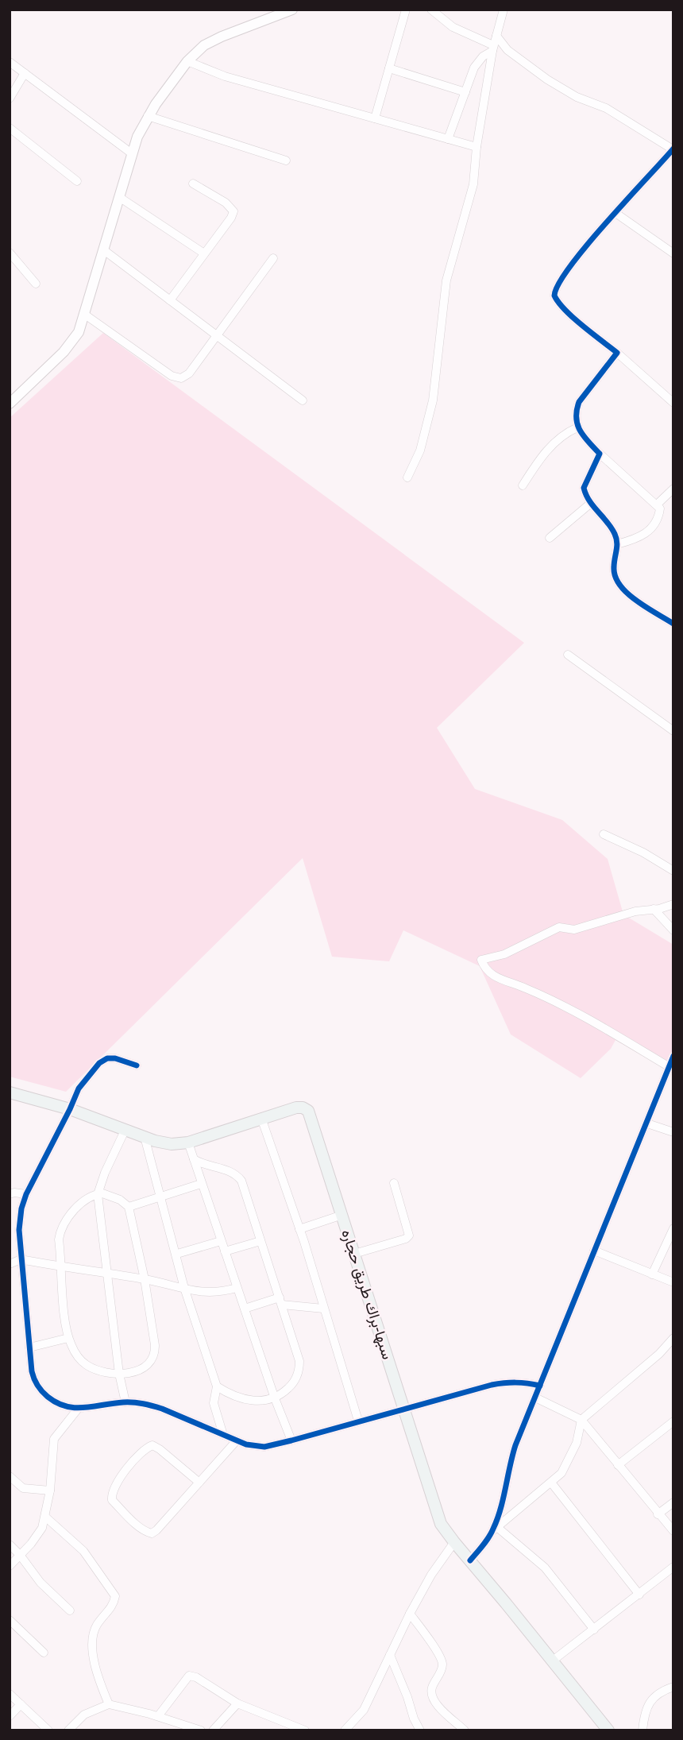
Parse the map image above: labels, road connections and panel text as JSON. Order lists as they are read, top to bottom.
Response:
{
  "streets": {
    "main road": ["سبها-براك طريق حجاره"]
  }
}
